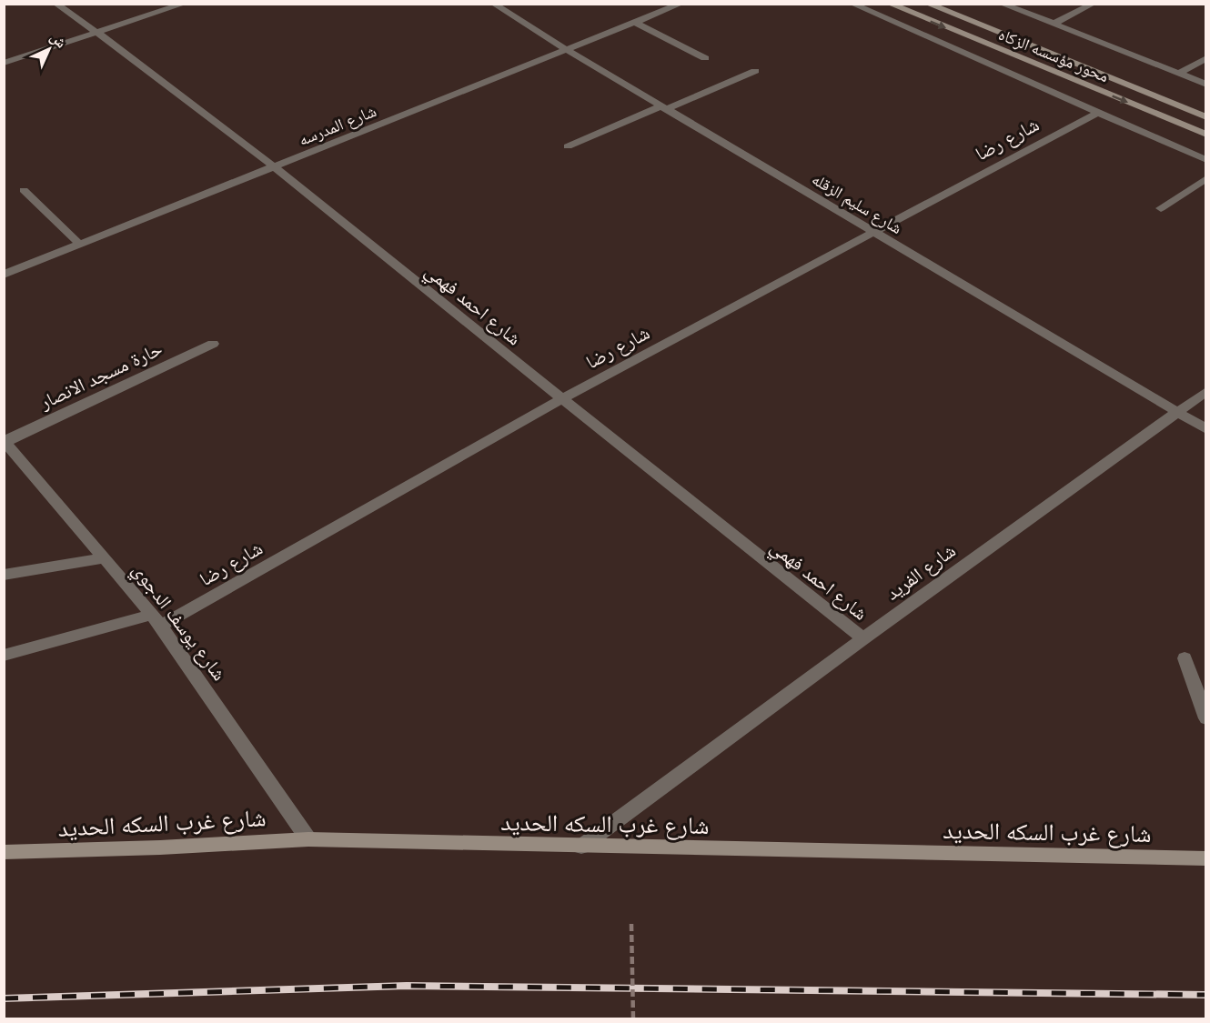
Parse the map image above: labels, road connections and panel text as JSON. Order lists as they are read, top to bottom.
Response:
{
  "streets": {
    "main road": ["محور مؤسسه الزكاه", "شارع غرب السكه الحديد"],
    "street": [
      "شارع المدرسه",
      "شارع رضا",
      "شارع سليم الزقله",
      "شارع احمد فهمي",
      "حارة مسجد الانصار",
      "شارع الفريد",
      "شارع يوسف الدجوي"
    ]
  },
  "crossings": [
    ["شارع المدرسه", "شارع سليم الزقله"],
    ["شارع المدرسه", "شارع احمد فهمي"],
    ["شارع رضا", "شارع سليم الزقله"],
    ["شارع رضا", "شارع احمد فهمي"],
    ["شارع رضا", "شارع يوسف الدجوي"],
    ["شارع سليم الزقله", "شارع الفريد"],
    ["شارع احمد فهمي", "شارع الفريد"],
    ["حارة مسجد الانصار", "شارع يوسف الدجوي"],
    ["شارع الفريد", "شارع غرب السكه الحديد"],
    ["شارع يوسف الدجوي", "شارع غرب السكه الحديد"]
  ],
  "north": "top right"
}
